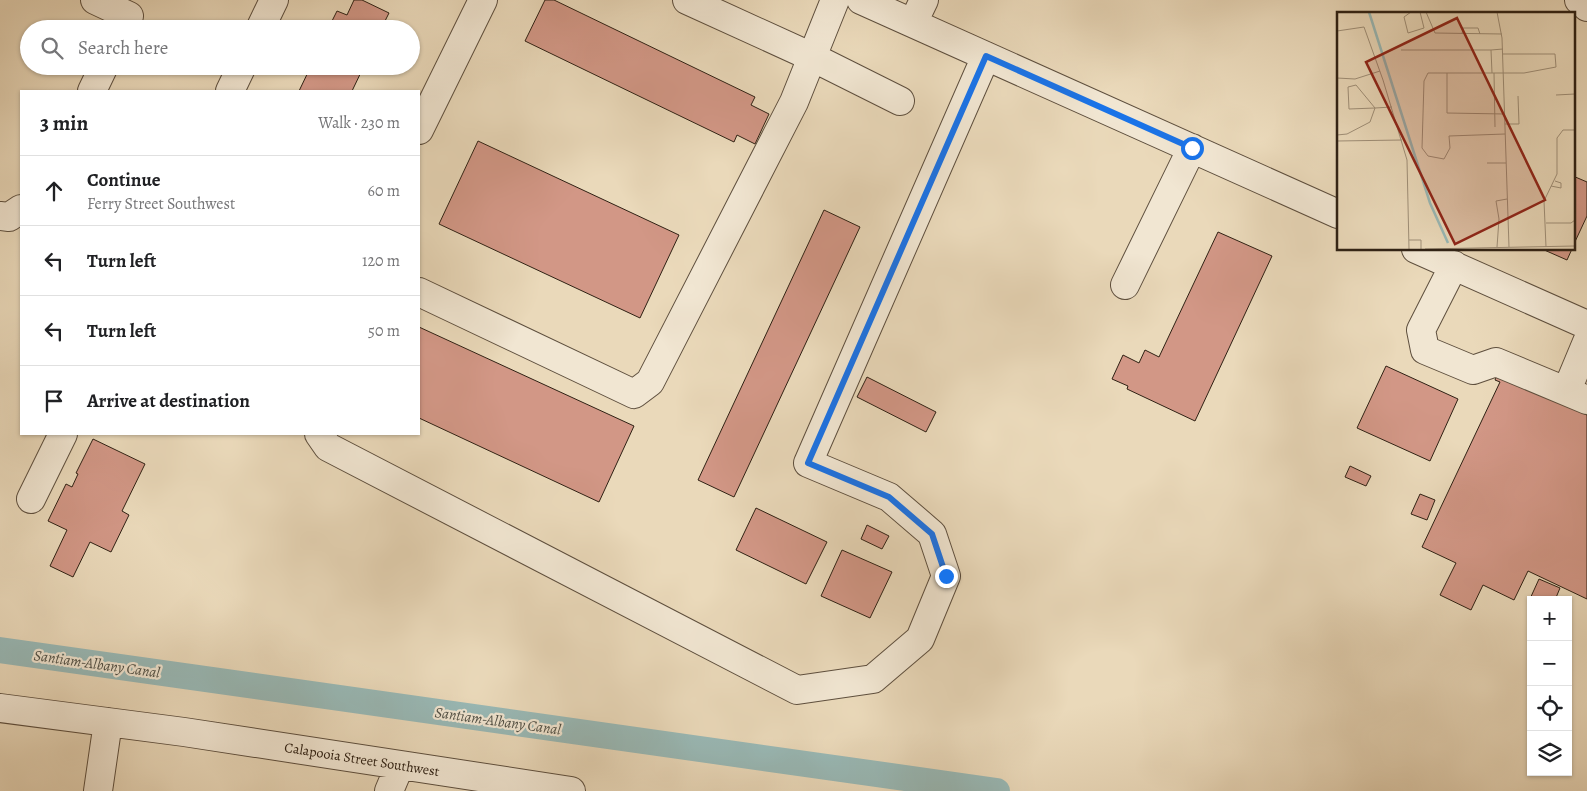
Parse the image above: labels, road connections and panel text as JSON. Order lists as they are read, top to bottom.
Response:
{
  "streets": {
    "street": ["Calapooia Street Southwest"]
  },
  "water": ["Santiam-Albany Canal"],
  "page": {
    "search": "Search here",
    "heading": ["3 min", "Walk · 230 m"],
    "list": [
      ["Continue", "Ferry Street Southwest", "60 m"],
      ["Turn left", "120 m"],
      ["Turn left", "50 m"],
      "Arrive at destination"
    ],
    "map_buttons": ["+", "−"]
  }
}
